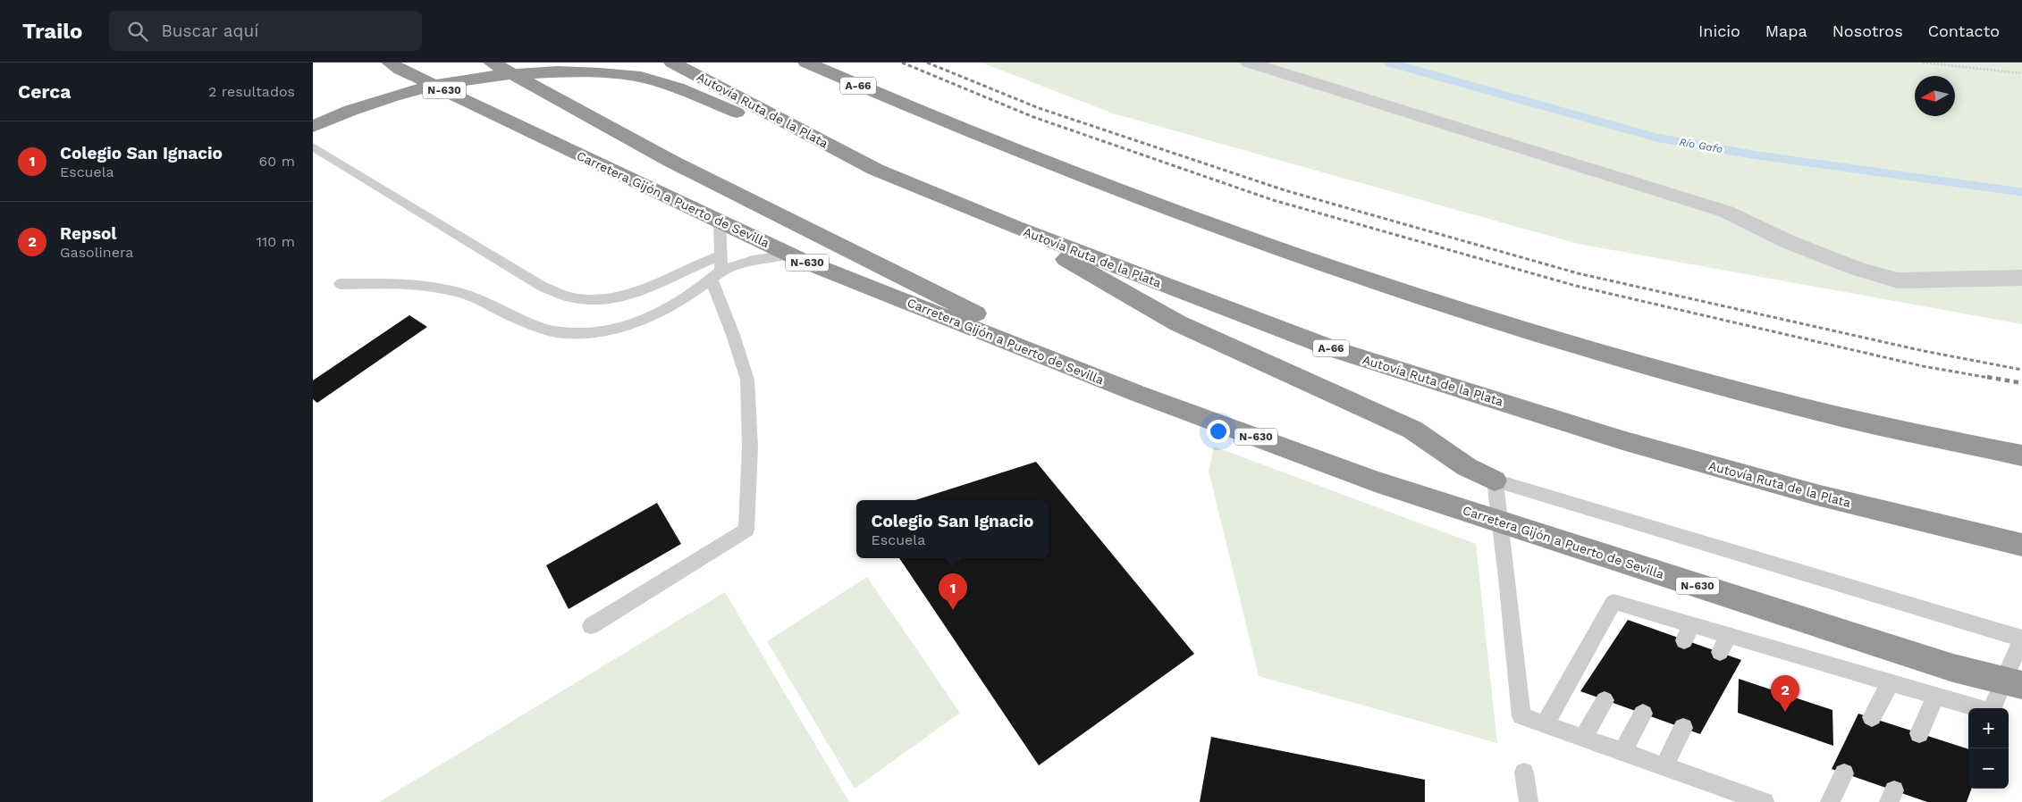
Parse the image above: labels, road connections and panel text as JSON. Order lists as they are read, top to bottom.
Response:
{
  "streets": {
    "highway": [
      "A-66",
      "N-630",
      "Autovía Ruta de la Plata",
      "Carretera Gijón a Puerto de Sevilla"
    ]
  },
  "water": ["Río Gafo"],
  "north": "left",
  "page": {
    "header": "Trailo",
    "search": "Buscar aquí",
    "nav": [
      "Inicio",
      "Mapa",
      "Nosotros",
      "Contacto"
    ],
    "heading": ["Cerca", "2 resultados"],
    "list": [
      {
        "mark": "1",
        "name": "Colegio San Ignacio",
        "note": "Escuela",
        "value": "60 m"
      },
      {
        "mark": "2",
        "name": "Repsol",
        "note": "Gasolinera",
        "value": "110 m"
      }
    ],
    "popup": ["Colegio San Ignacio", "Escuela"],
    "pins": ["1", "2"],
    "map_buttons": ["+", "−"]
  }
}
